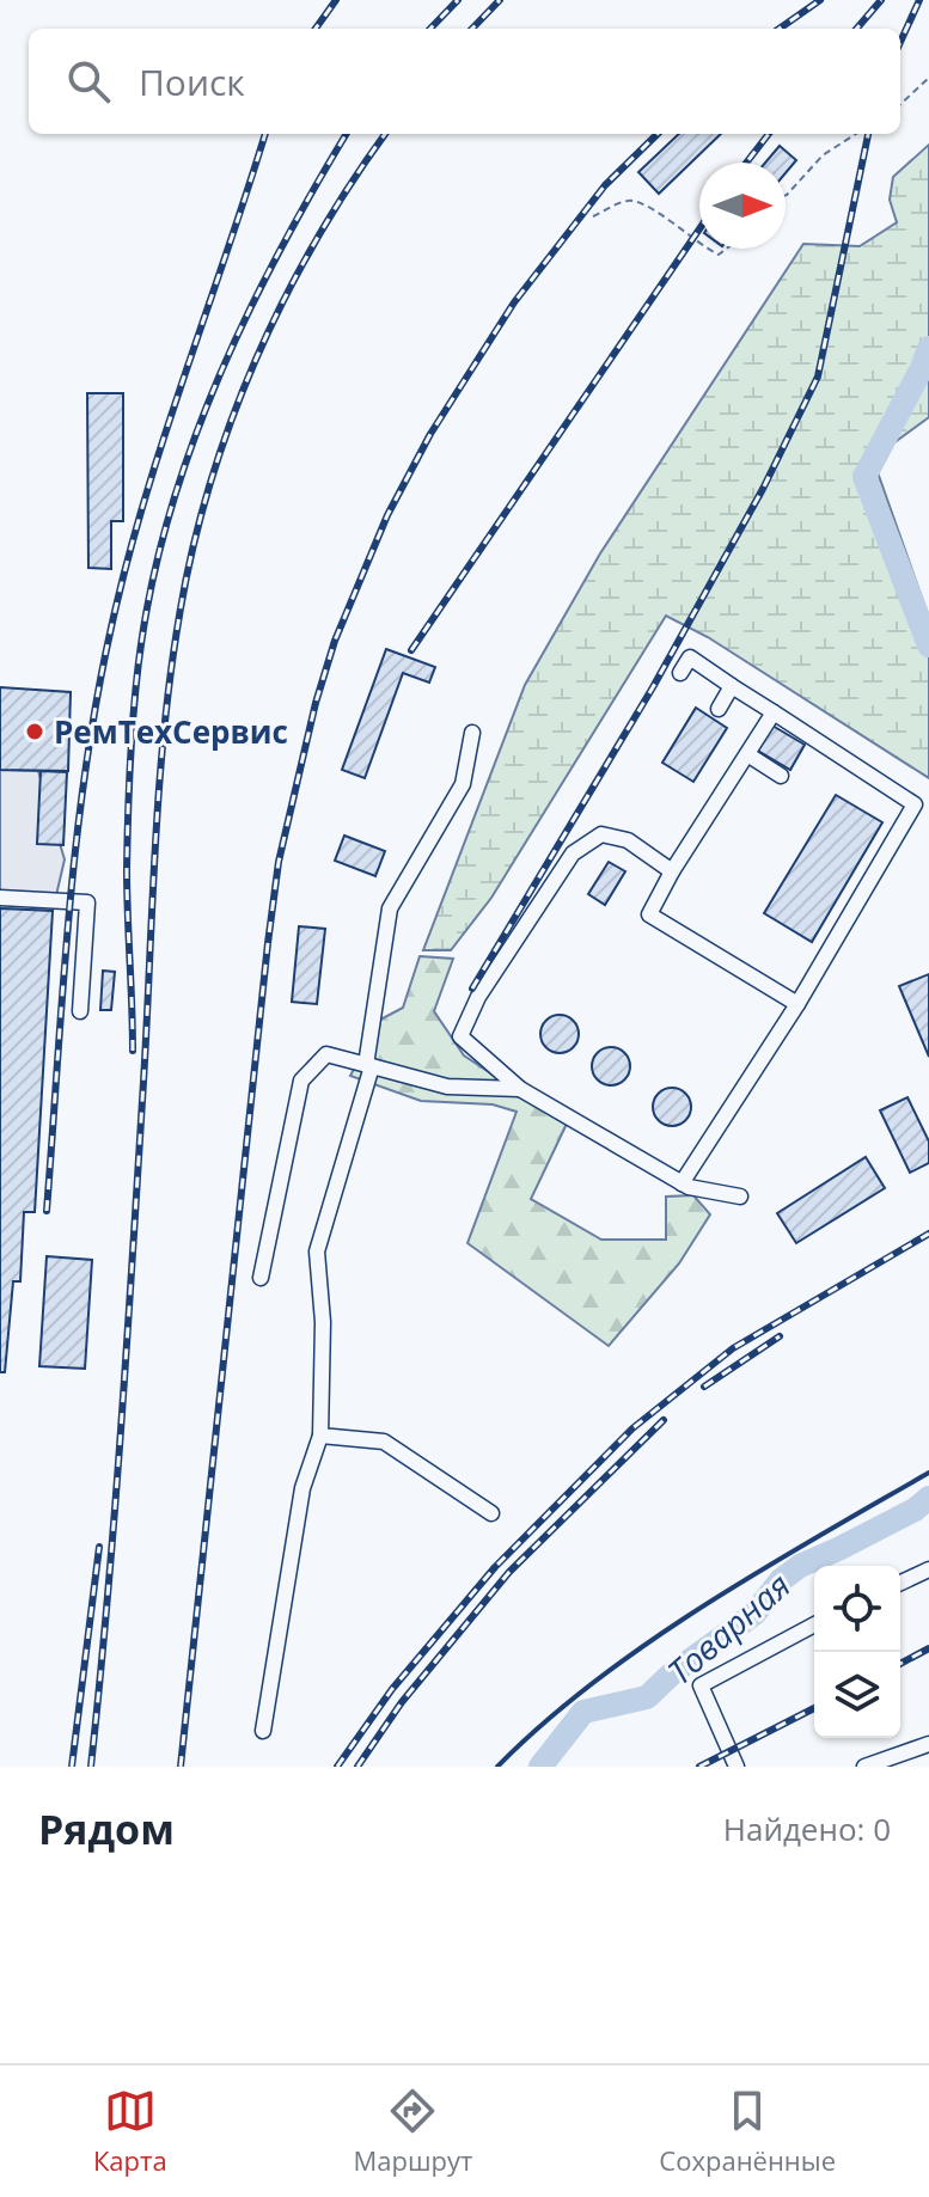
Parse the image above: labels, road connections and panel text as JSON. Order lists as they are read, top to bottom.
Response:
{
  "water": ["Товарная"],
  "places": ["РемТехСервис"],
  "north": "right",
  "page": {
    "search": "Поиск",
    "heading": ["Рядом", "Найдено: 0"],
    "nav": ["Карта", "Маршрут", "Сохранённые"]
  }
}
